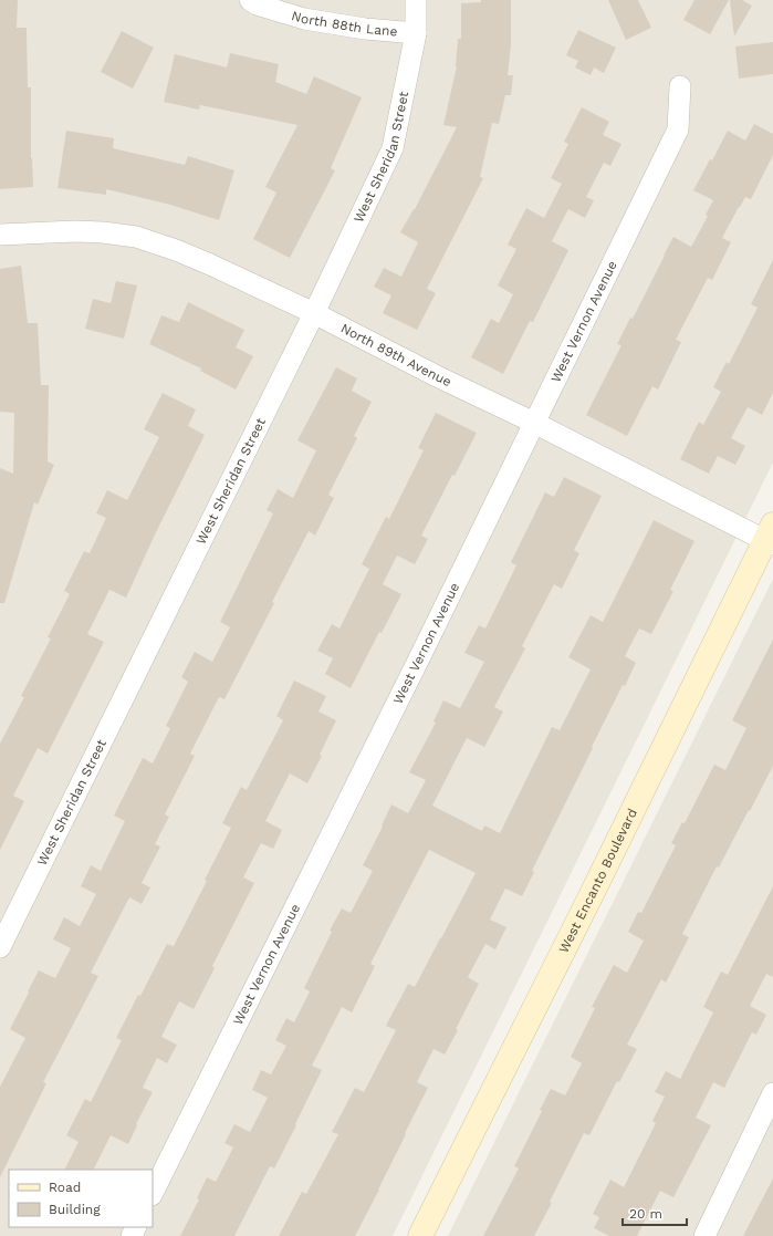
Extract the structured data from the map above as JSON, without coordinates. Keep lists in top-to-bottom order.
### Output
{
  "streets": {
    "street": [
      "North 88th Lane",
      "West Sheridan Street",
      "West Vernon Avenue",
      "North 89th Avenue",
      "West Encanto Boulevard"
    ]
  },
  "crossings": [
    ["North 88th Lane", "West Sheridan Street"],
    ["West Sheridan Street", "North 89th Avenue"],
    ["West Vernon Avenue", "North 89th Avenue"],
    ["North 89th Avenue", "West Encanto Boulevard"]
  ],
  "legend": ["Road", "Building"],
  "scale_bar": "20 m"
}
